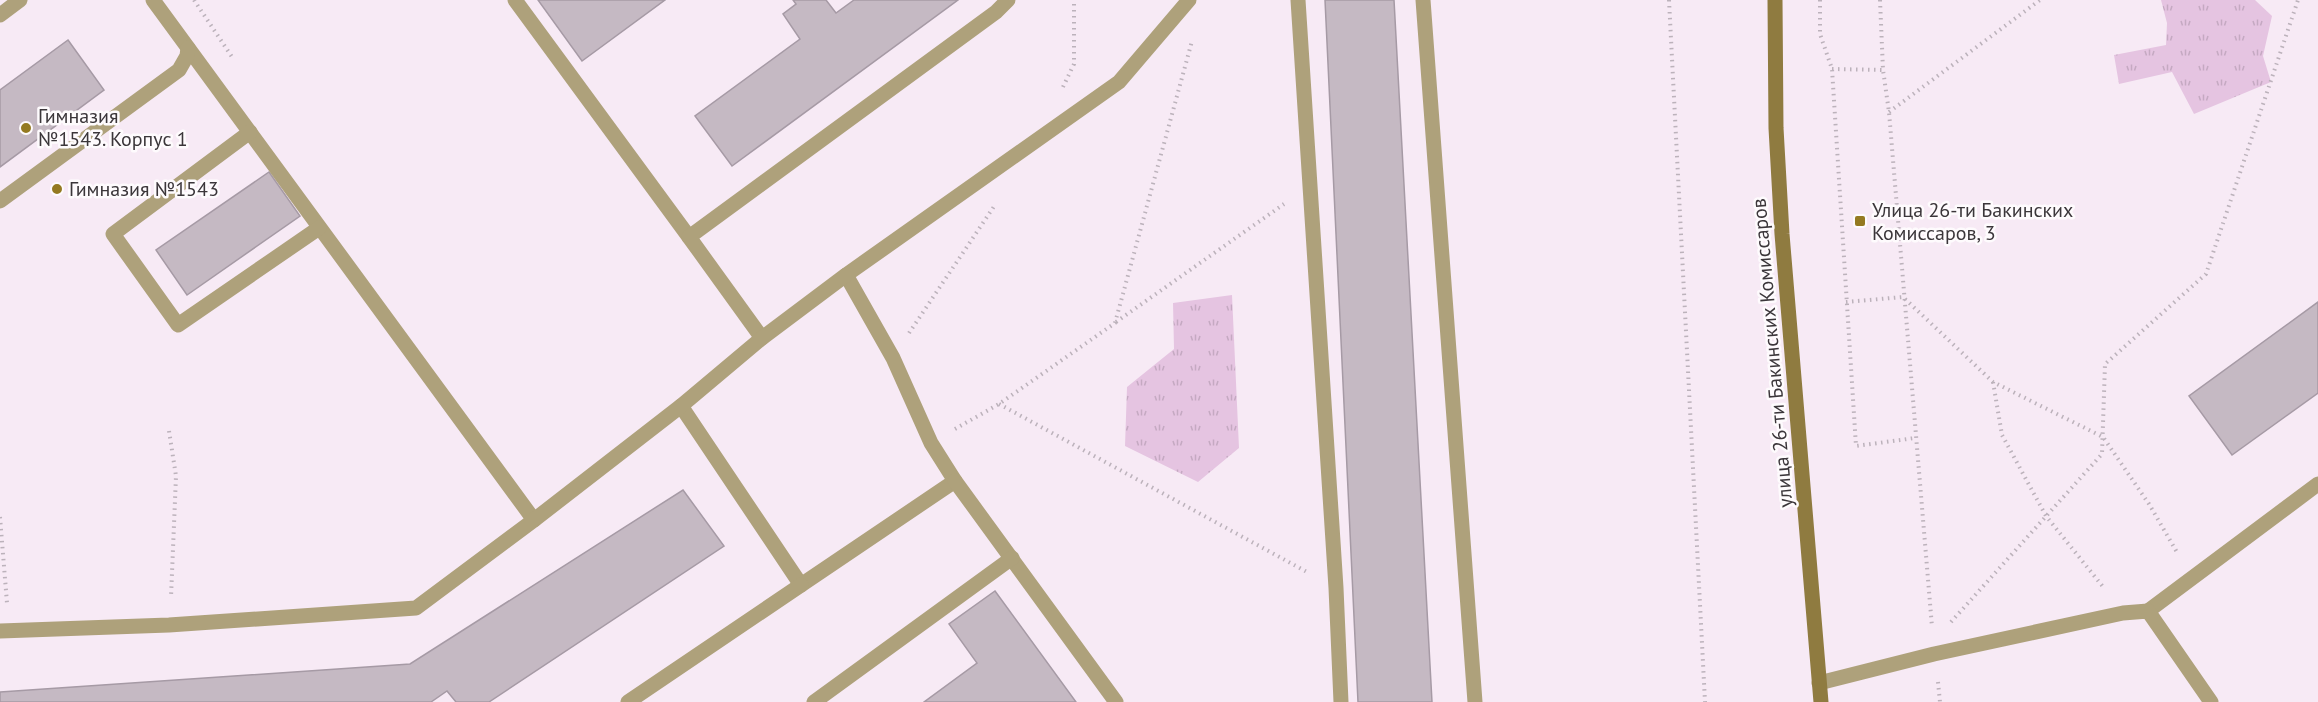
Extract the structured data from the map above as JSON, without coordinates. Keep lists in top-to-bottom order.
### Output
{
  "streets": {
    "main road": ["улица 26-ти Бакинских Комиссаров"]
  },
  "places": {
    "other": ["Гимназия №1543. Корпус 1", "Гимназия №1543"],
    "transit": ["Улица 26-ти Бакинских Комиссаров, 3"]
  }
}
